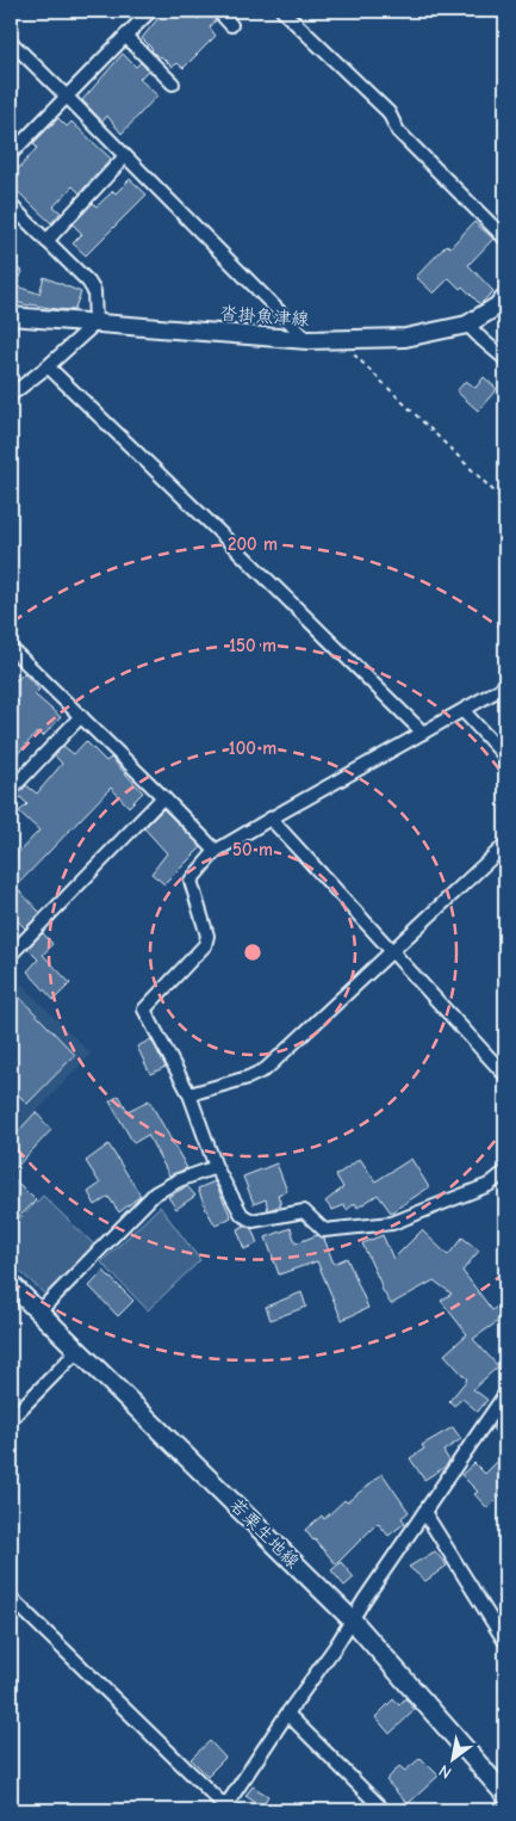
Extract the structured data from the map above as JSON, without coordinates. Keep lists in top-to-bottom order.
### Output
{
  "streets": {
    "main road": ["沓掛魚津線", "若栗生地線"]
  },
  "north": "bottom left",
  "rings": [
    "200 m",
    "150 m",
    "100 m",
    "50 m"
  ]
}
